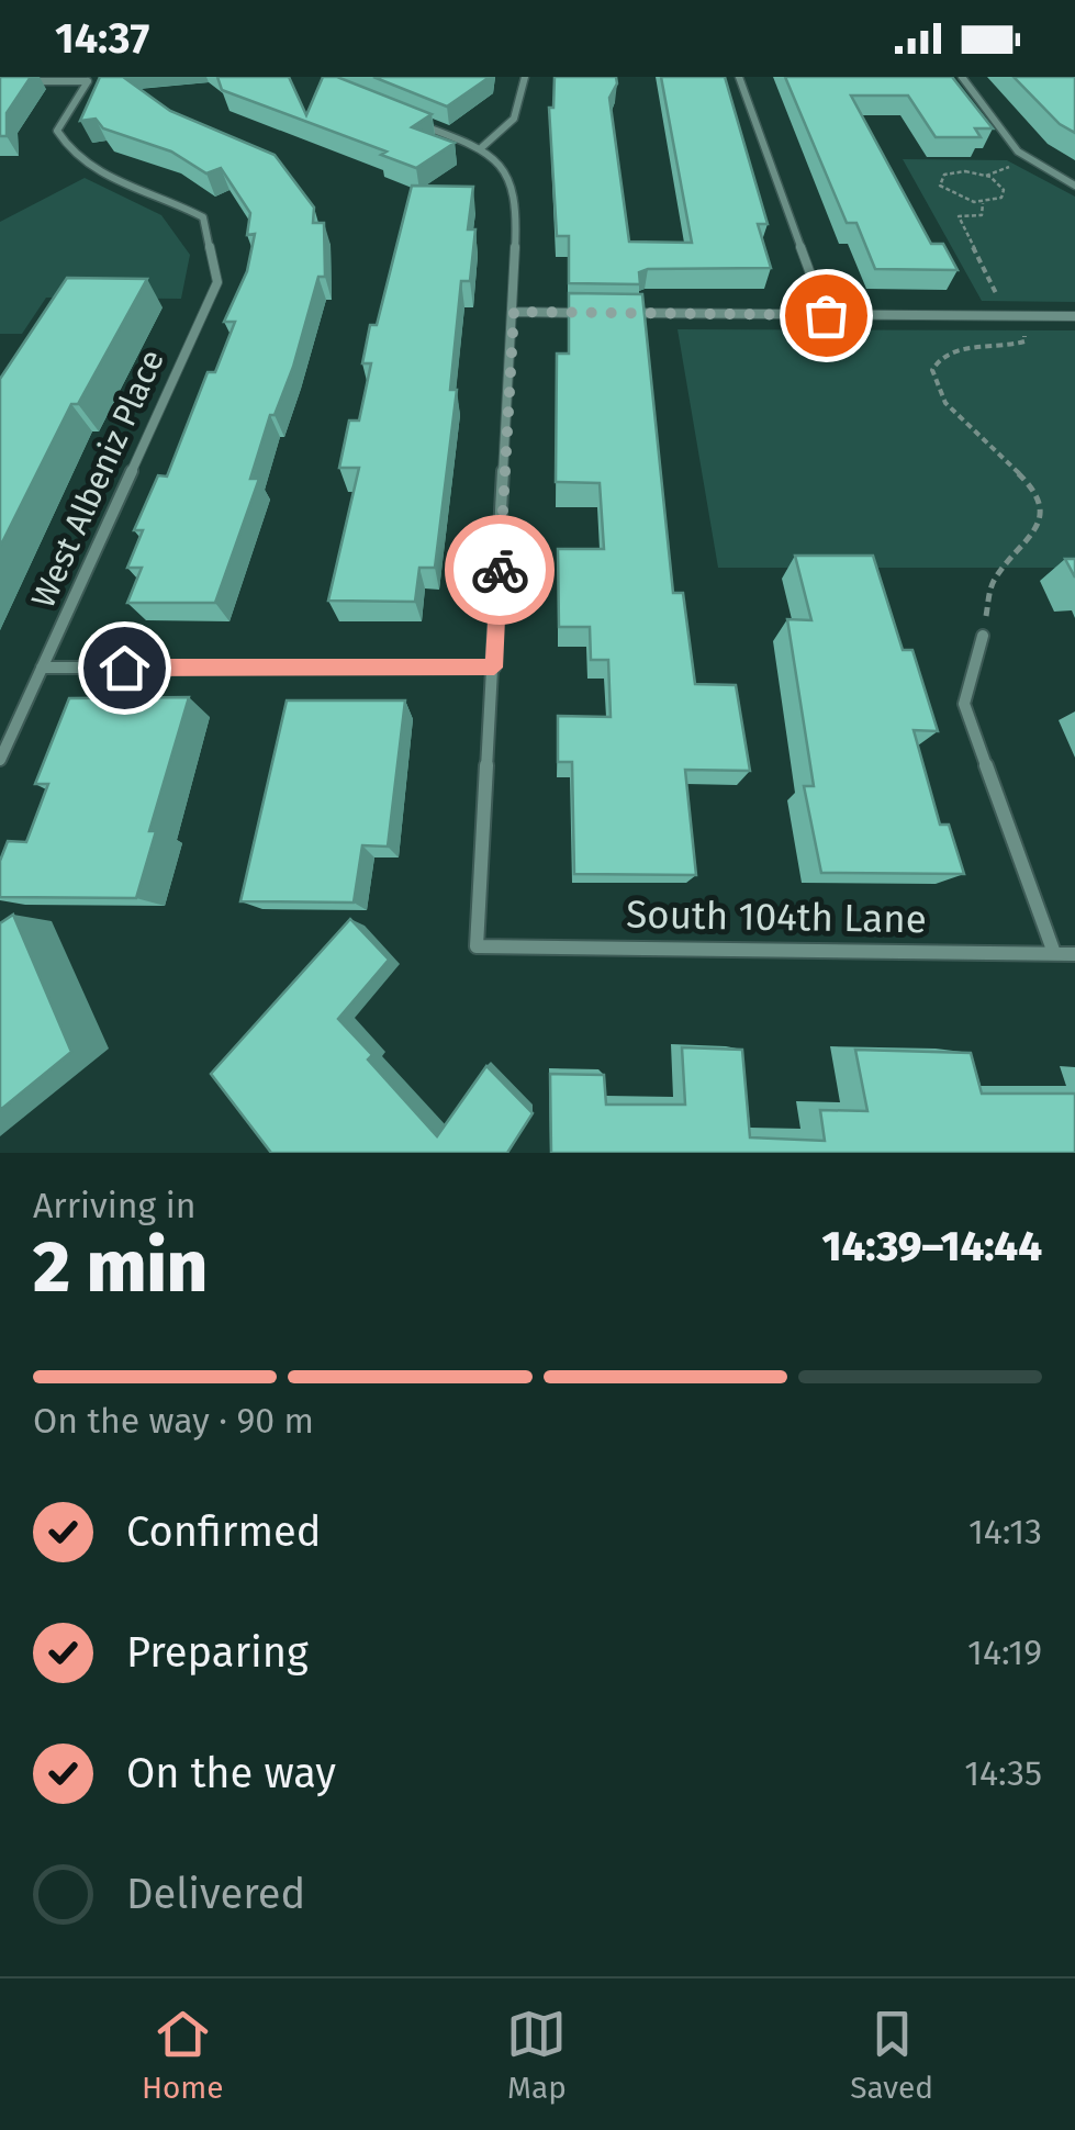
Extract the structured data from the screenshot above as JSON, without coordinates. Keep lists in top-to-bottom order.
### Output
{
  "streets": {
    "street": ["West Albeniz Place", "South 104th Lane"]
  },
  "page": {
    "status": "14:37",
    "heading": ["2 min", "Arriving in", "14:39–14:44"],
    "bar": "On the way · 90 m",
    "list": [
      ["Confirmed", "14:13"],
      ["Preparing", "14:19"],
      ["On the way", "14:35"],
      "Delivered"
    ],
    "tabs": ["Home", "Map", "Saved"]
  }
}
